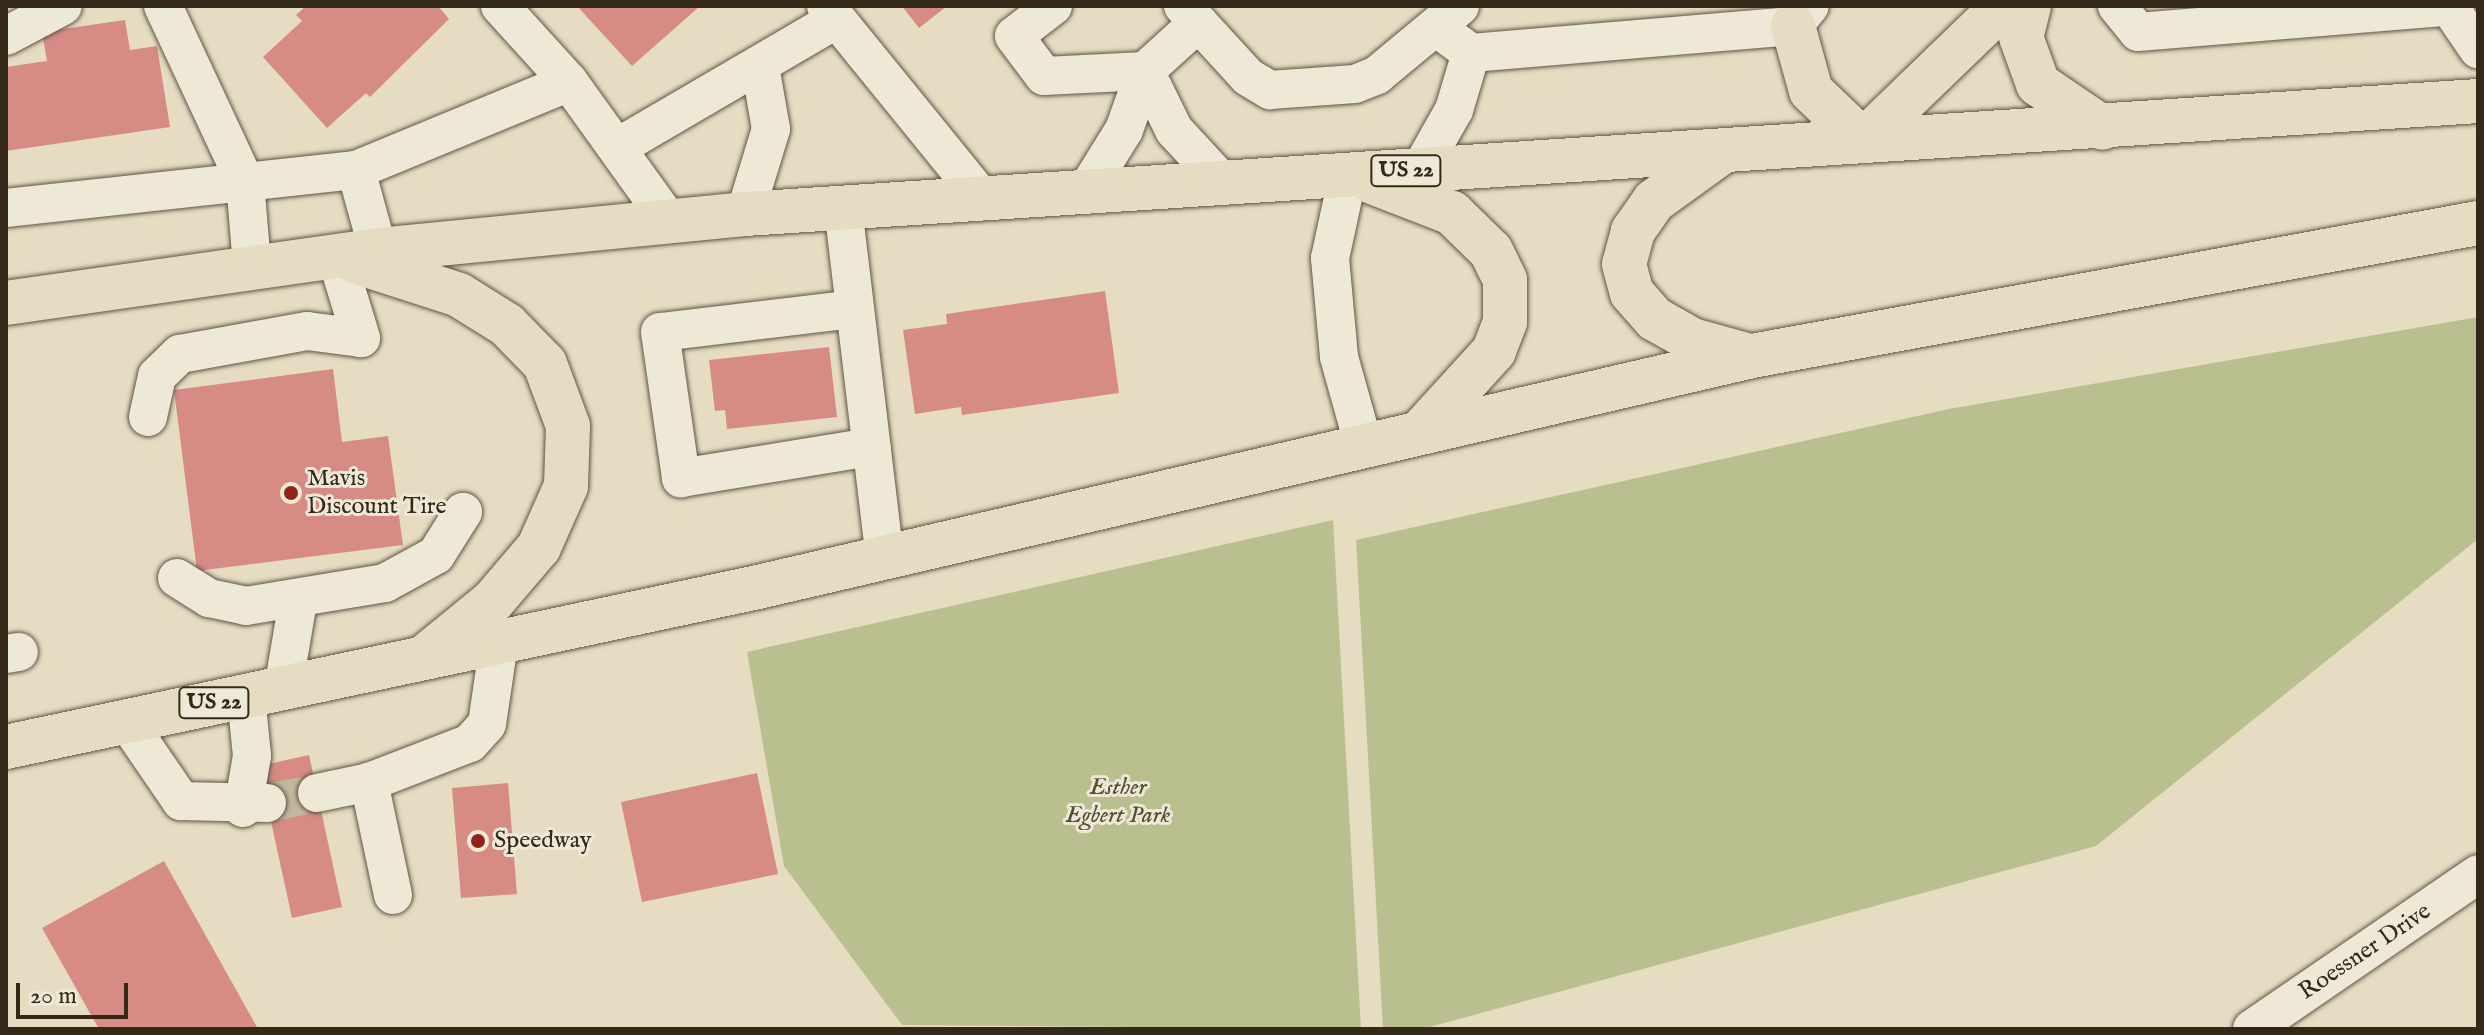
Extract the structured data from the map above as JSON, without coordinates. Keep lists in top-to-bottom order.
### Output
{
  "streets": {
    "highway": ["US 22"],
    "street": ["Roessner Drive"]
  },
  "parks": ["Esther Egbert Park"],
  "places": ["Mavis Discount Tire", "Speedway"],
  "scale_bar": "20 m"
}
